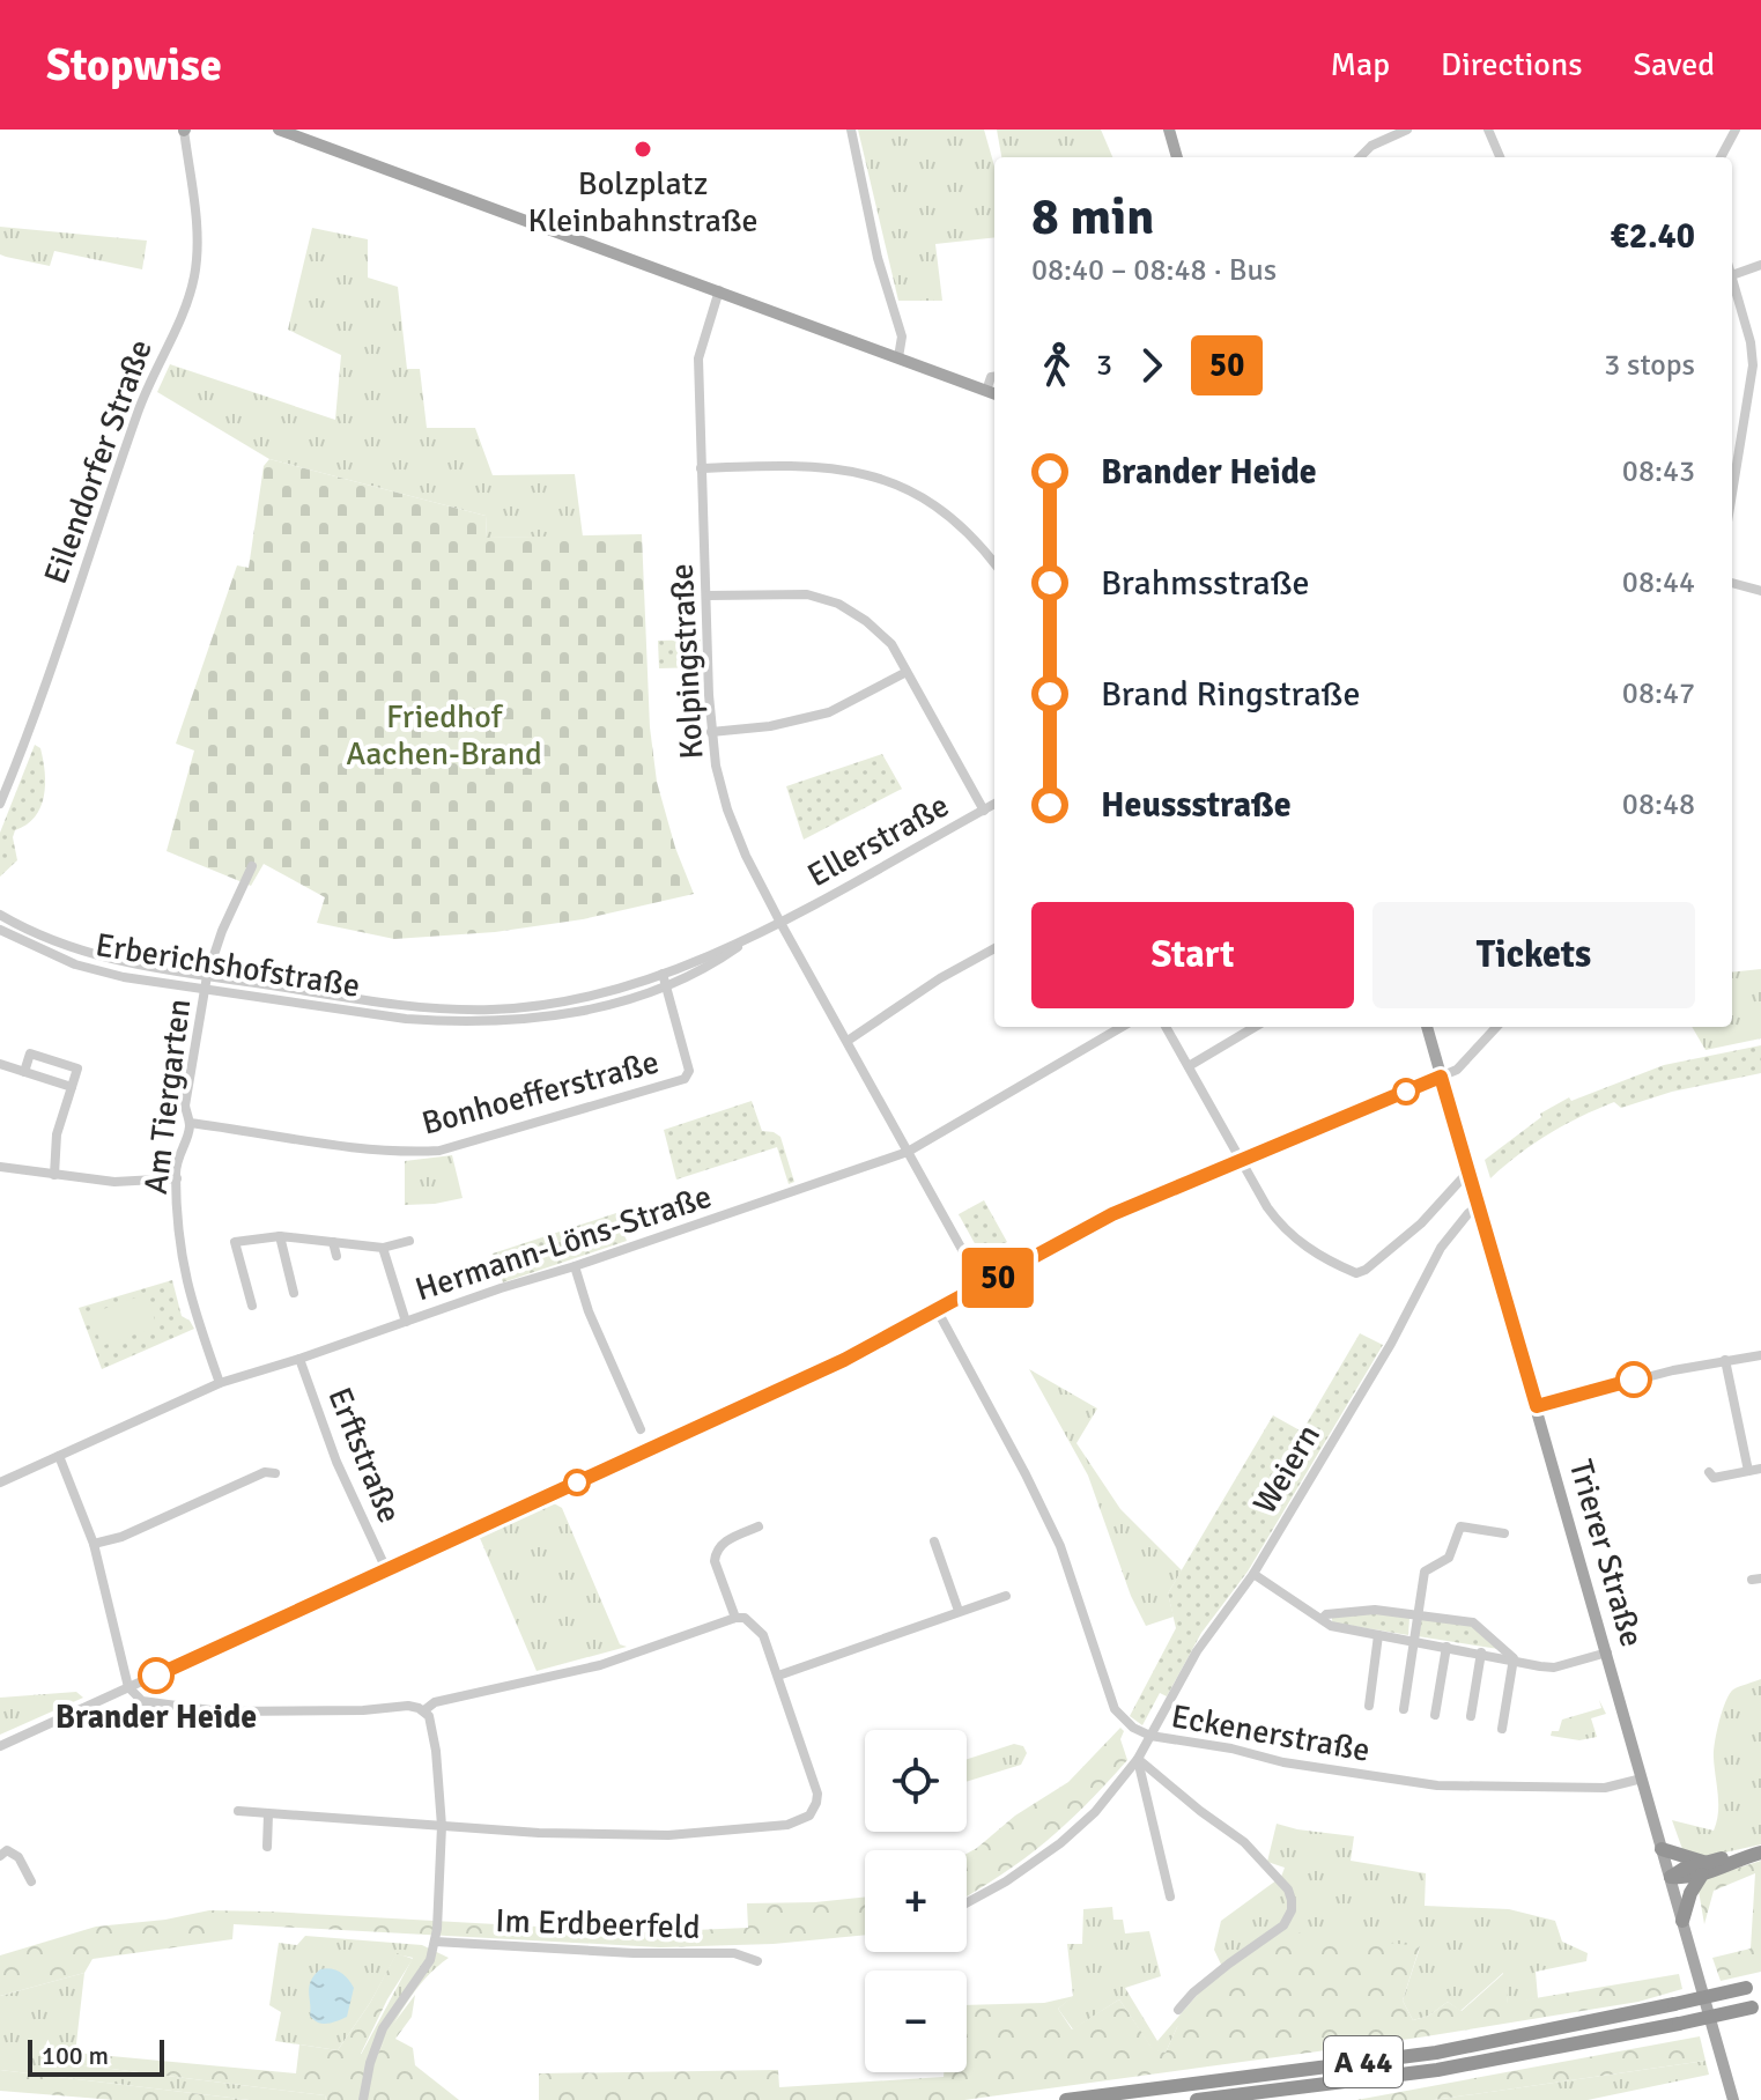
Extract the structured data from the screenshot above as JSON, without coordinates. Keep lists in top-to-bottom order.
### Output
{
  "streets": {
    "highway": ["A 44"],
    "main road": ["Trierer Straße"],
    "street": [
      "Eilendorfer Straße",
      "Kolpingstraße",
      "Ellerstraße",
      "Erberichshofstraße",
      "Bonhoefferstraße",
      "Am Tiergarten",
      "Hermann-Löns-Straße",
      "Erftstraße",
      "Weiern",
      "Eckenerstraße",
      "Im Erdbeerfeld"
    ]
  },
  "crossings": [
    ["Kolpingstraße", "Ellerstraße"],
    ["Kolpingstraße", "Erberichshofstraße"],
    ["Kolpingstraße", "Hermann-Löns-Straße"],
    ["Ellerstraße", "Erberichshofstraße"],
    ["Erberichshofstraße", "Bonhoefferstraße"],
    ["Erberichshofstraße", "Am Tiergarten"],
    ["Bonhoefferstraße", "Am Tiergarten"],
    ["Am Tiergarten", "Hermann-Löns-Straße"],
    ["Hermann-Löns-Straße", "Erftstraße"],
    ["Weiern", "Trierer Straße"],
    ["Weiern", "Eckenerstraße"],
    ["Trierer Straße", "Eckenerstraße"]
  ],
  "parks": ["Friedhof Aachen-Brand"],
  "places": ["Bolzplatz Kleinbahnstraße", "Brander Heide"],
  "lines": ["bus line 50"],
  "scale_bar": "100 m",
  "page": {
    "header": "Stopwise",
    "nav": ["Map", "Directions", "Saved"],
    "on_map": "50",
    "heading": ["8 min", "08:40 – 08:48 · Bus", "€2.40"],
    "legs": ["3", "50", "3 stops"],
    "list": [
      {
        "name": "Brander Heide",
        "value": "08:43"
      },
      {
        "name": "Brahmsstraße",
        "value": "08:44"
      },
      {
        "name": "Brand Ringstraße",
        "value": "08:47"
      },
      {
        "name": "Heussstraße",
        "value": "08:48"
      }
    ],
    "buttons": ["Start", "Tickets"],
    "map_buttons": ["+", "−"],
    "scale": "100 m"
  }
}
